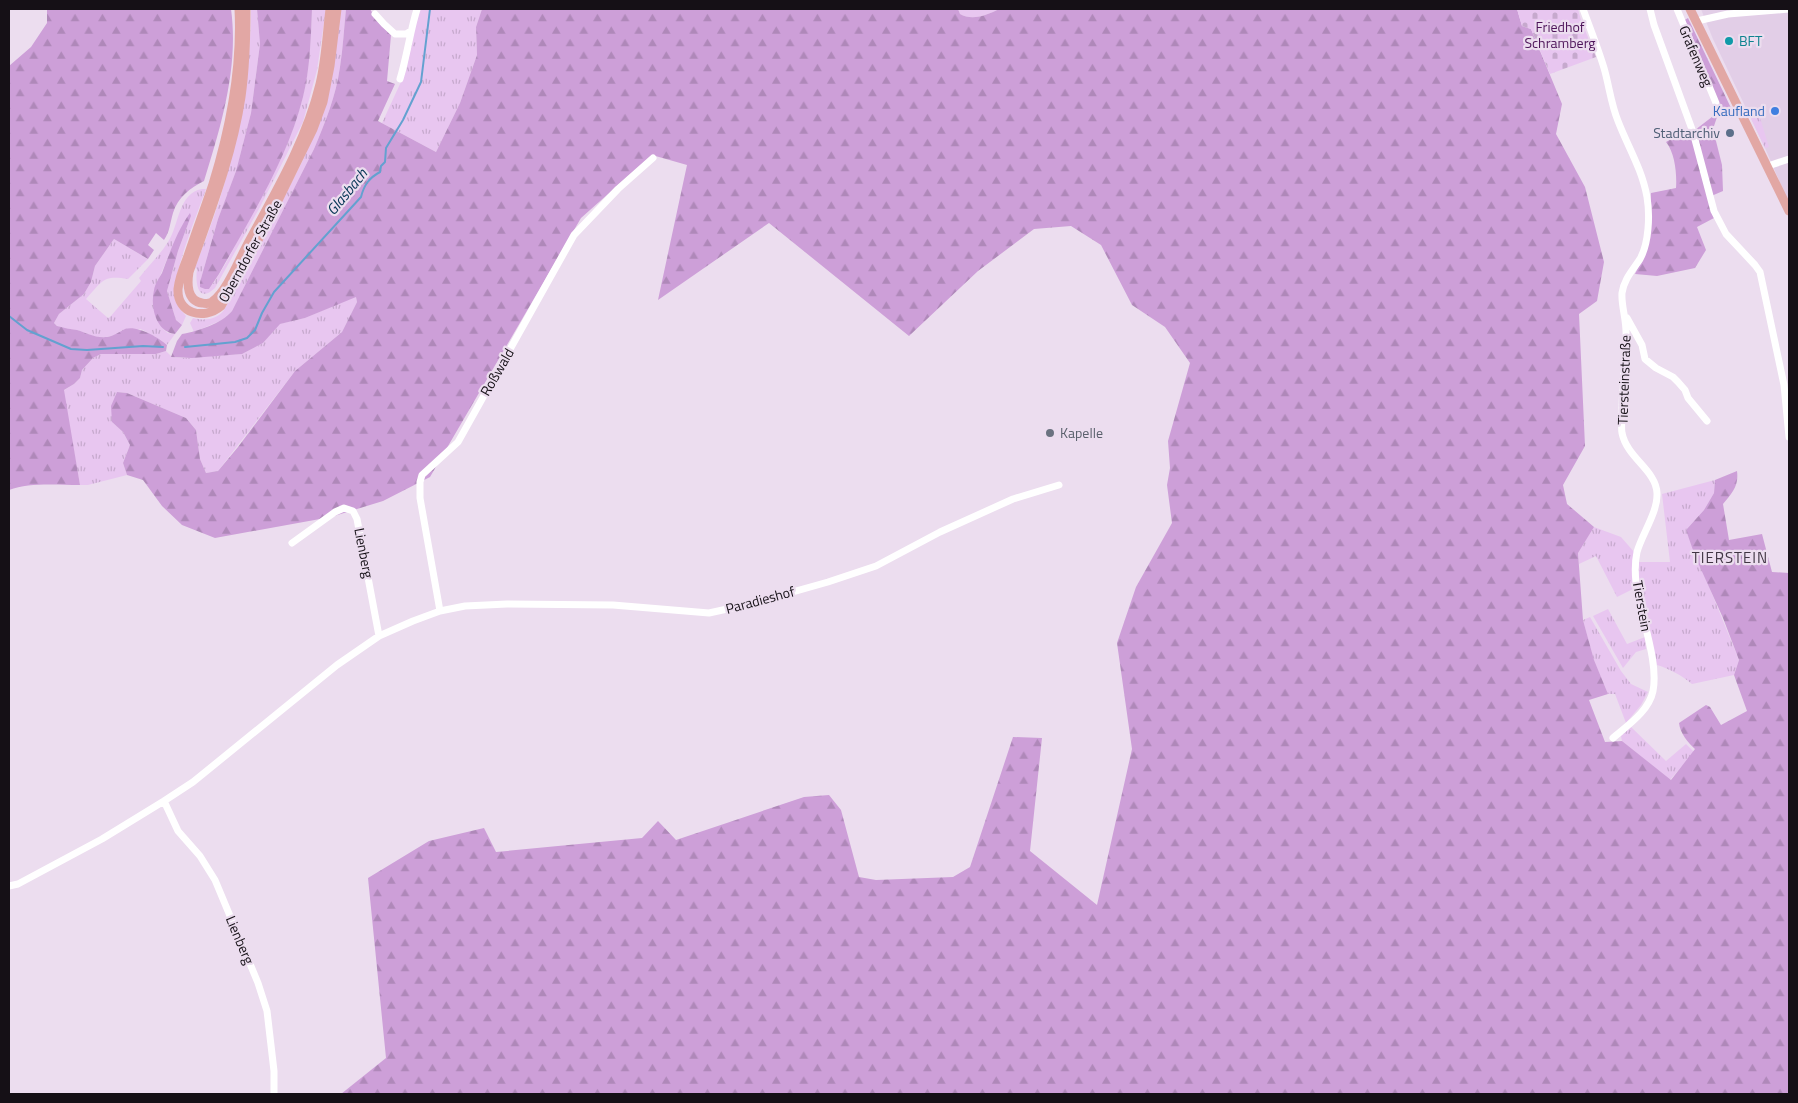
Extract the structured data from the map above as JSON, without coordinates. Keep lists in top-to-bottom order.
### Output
{
  "streets": {
    "main road": ["Oberndorfer Straße"],
    "street": [
      "Grafenweg",
      "Roßwald",
      "Tiersteinstraße",
      "Lienberg",
      "Paradieshof",
      "Tierstein"
    ]
  },
  "crossings": [
    ["Roßwald", "Paradieshof"],
    ["Tiersteinstraße", "Tierstein"]
  ],
  "districts": ["TIERSTEIN"],
  "water": ["Glasbach"],
  "parks": ["Friedhof Schramberg"],
  "places": [
    "BFT",
    "Kaufland",
    "Stadtarchiv",
    "Kapelle"
  ]
}
